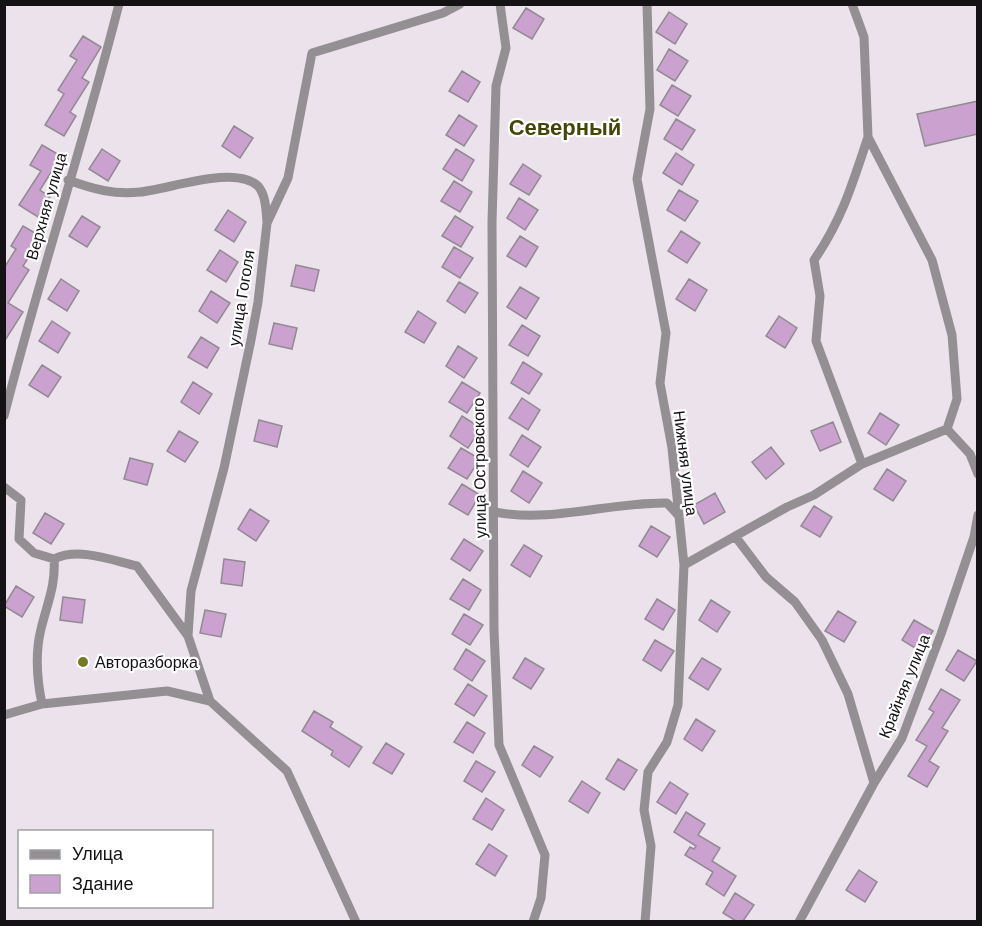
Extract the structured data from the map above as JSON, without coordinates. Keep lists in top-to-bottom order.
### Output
{
  "streets": {
    "street": [
      "Верхняя улица",
      "улица Гоголя",
      "Нижняя улица",
      "улица Островского",
      "Крайняя улица"
    ]
  },
  "districts": ["Северный"],
  "places": ["Авторазборка"],
  "legend": ["Улица", "Здание"]
}
